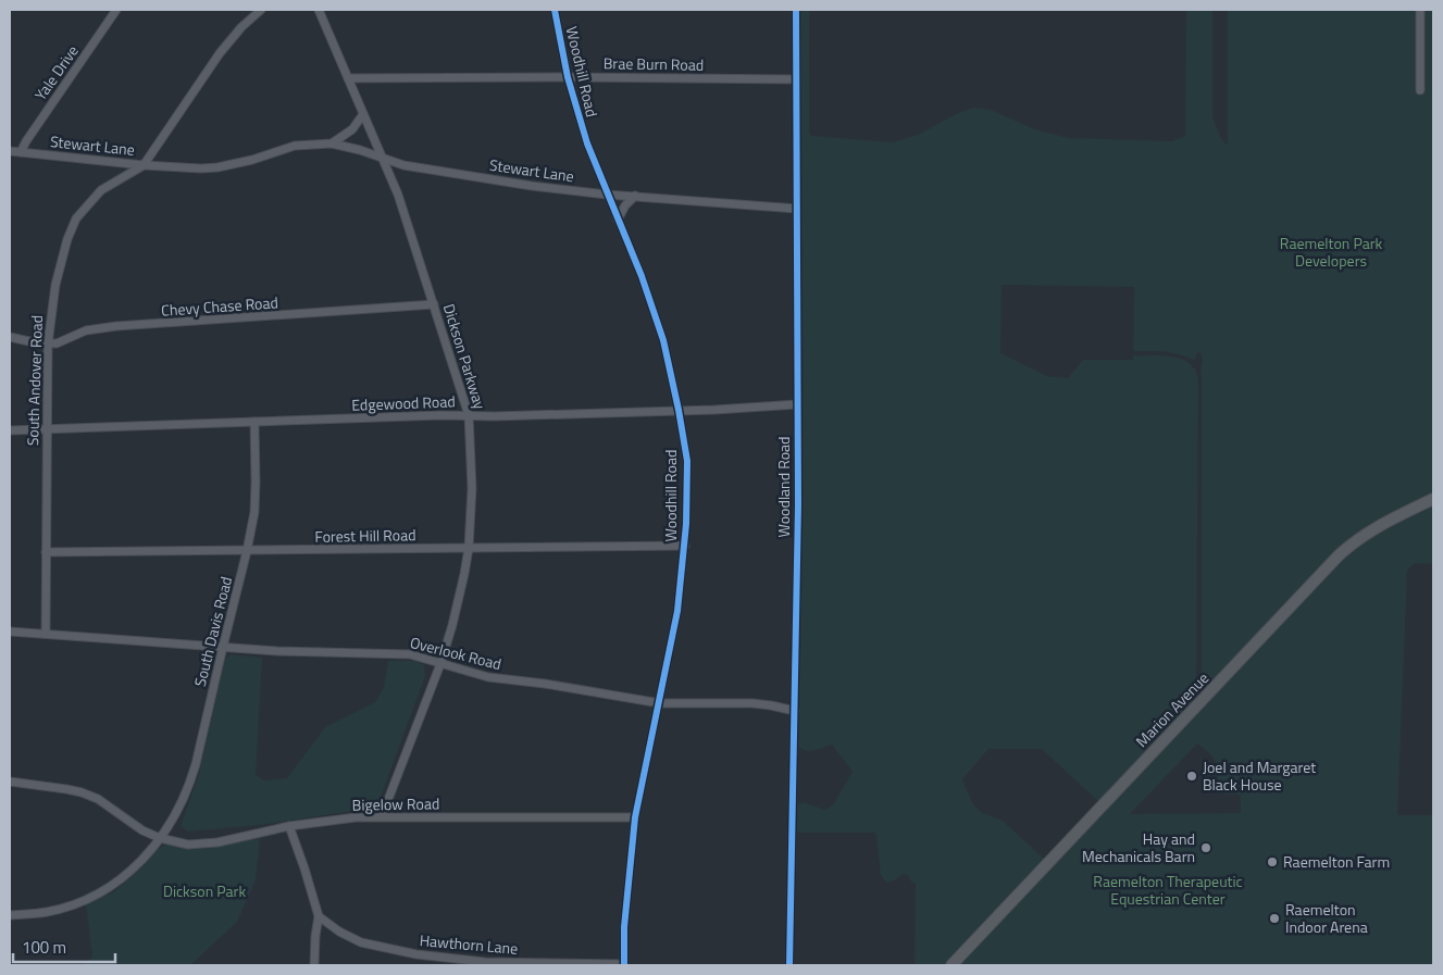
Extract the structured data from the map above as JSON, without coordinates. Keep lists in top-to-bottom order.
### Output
{
  "streets": {
    "street": [
      "Brae Burn Road",
      "Woodhill Road",
      "Yale Drive",
      "Stewart Lane",
      "Chevy Chase Road",
      "Dickson Parkway",
      "South Andover Road",
      "Edgewood Road",
      "Woodland Road",
      "Forest Hill Road",
      "South Davis Road",
      "Overlook Road",
      "Marion Avenue",
      "Bigelow Road",
      "Hawthorn Lane"
    ]
  },
  "crossings": [
    ["Brae Burn Road", "Woodhill Road"],
    ["Brae Burn Road", "Dickson Parkway"],
    ["Brae Burn Road", "Woodland Road"],
    ["Woodhill Road", "Stewart Lane"],
    ["Woodhill Road", "Edgewood Road"],
    ["Woodhill Road", "Forest Hill Road"],
    ["Woodhill Road", "Overlook Road"],
    ["Woodhill Road", "Bigelow Road"],
    ["Woodhill Road", "Hawthorn Lane"],
    ["Yale Drive", "Stewart Lane"],
    ["Stewart Lane", "Dickson Parkway"],
    ["Stewart Lane", "South Andover Road"],
    ["Stewart Lane", "Woodland Road"],
    ["Chevy Chase Road", "Dickson Parkway"],
    ["Chevy Chase Road", "South Andover Road"],
    ["Dickson Parkway", "Edgewood Road"],
    ["Dickson Parkway", "Forest Hill Road"],
    ["Dickson Parkway", "Overlook Road"],
    ["Dickson Parkway", "Bigelow Road"],
    ["South Andover Road", "Edgewood Road"],
    ["South Andover Road", "Forest Hill Road"],
    ["South Andover Road", "Overlook Road"],
    ["Edgewood Road", "Woodland Road"],
    ["Edgewood Road", "South Davis Road"],
    ["Woodland Road", "Overlook Road"],
    ["Forest Hill Road", "South Davis Road"],
    ["South Davis Road", "Overlook Road"],
    ["South Davis Road", "Bigelow Road"]
  ],
  "parks": ["Raemelton Park Developers", "Raemelton Therapeutic Equestrian Center", "Dickson Park"],
  "places": [
    "Joel and Margaret Black House",
    "Hay and Mechanicals Barn",
    "Raemelton Farm",
    "Raemelton Indoor Arena"
  ],
  "scale_bar": "100 m"
}
